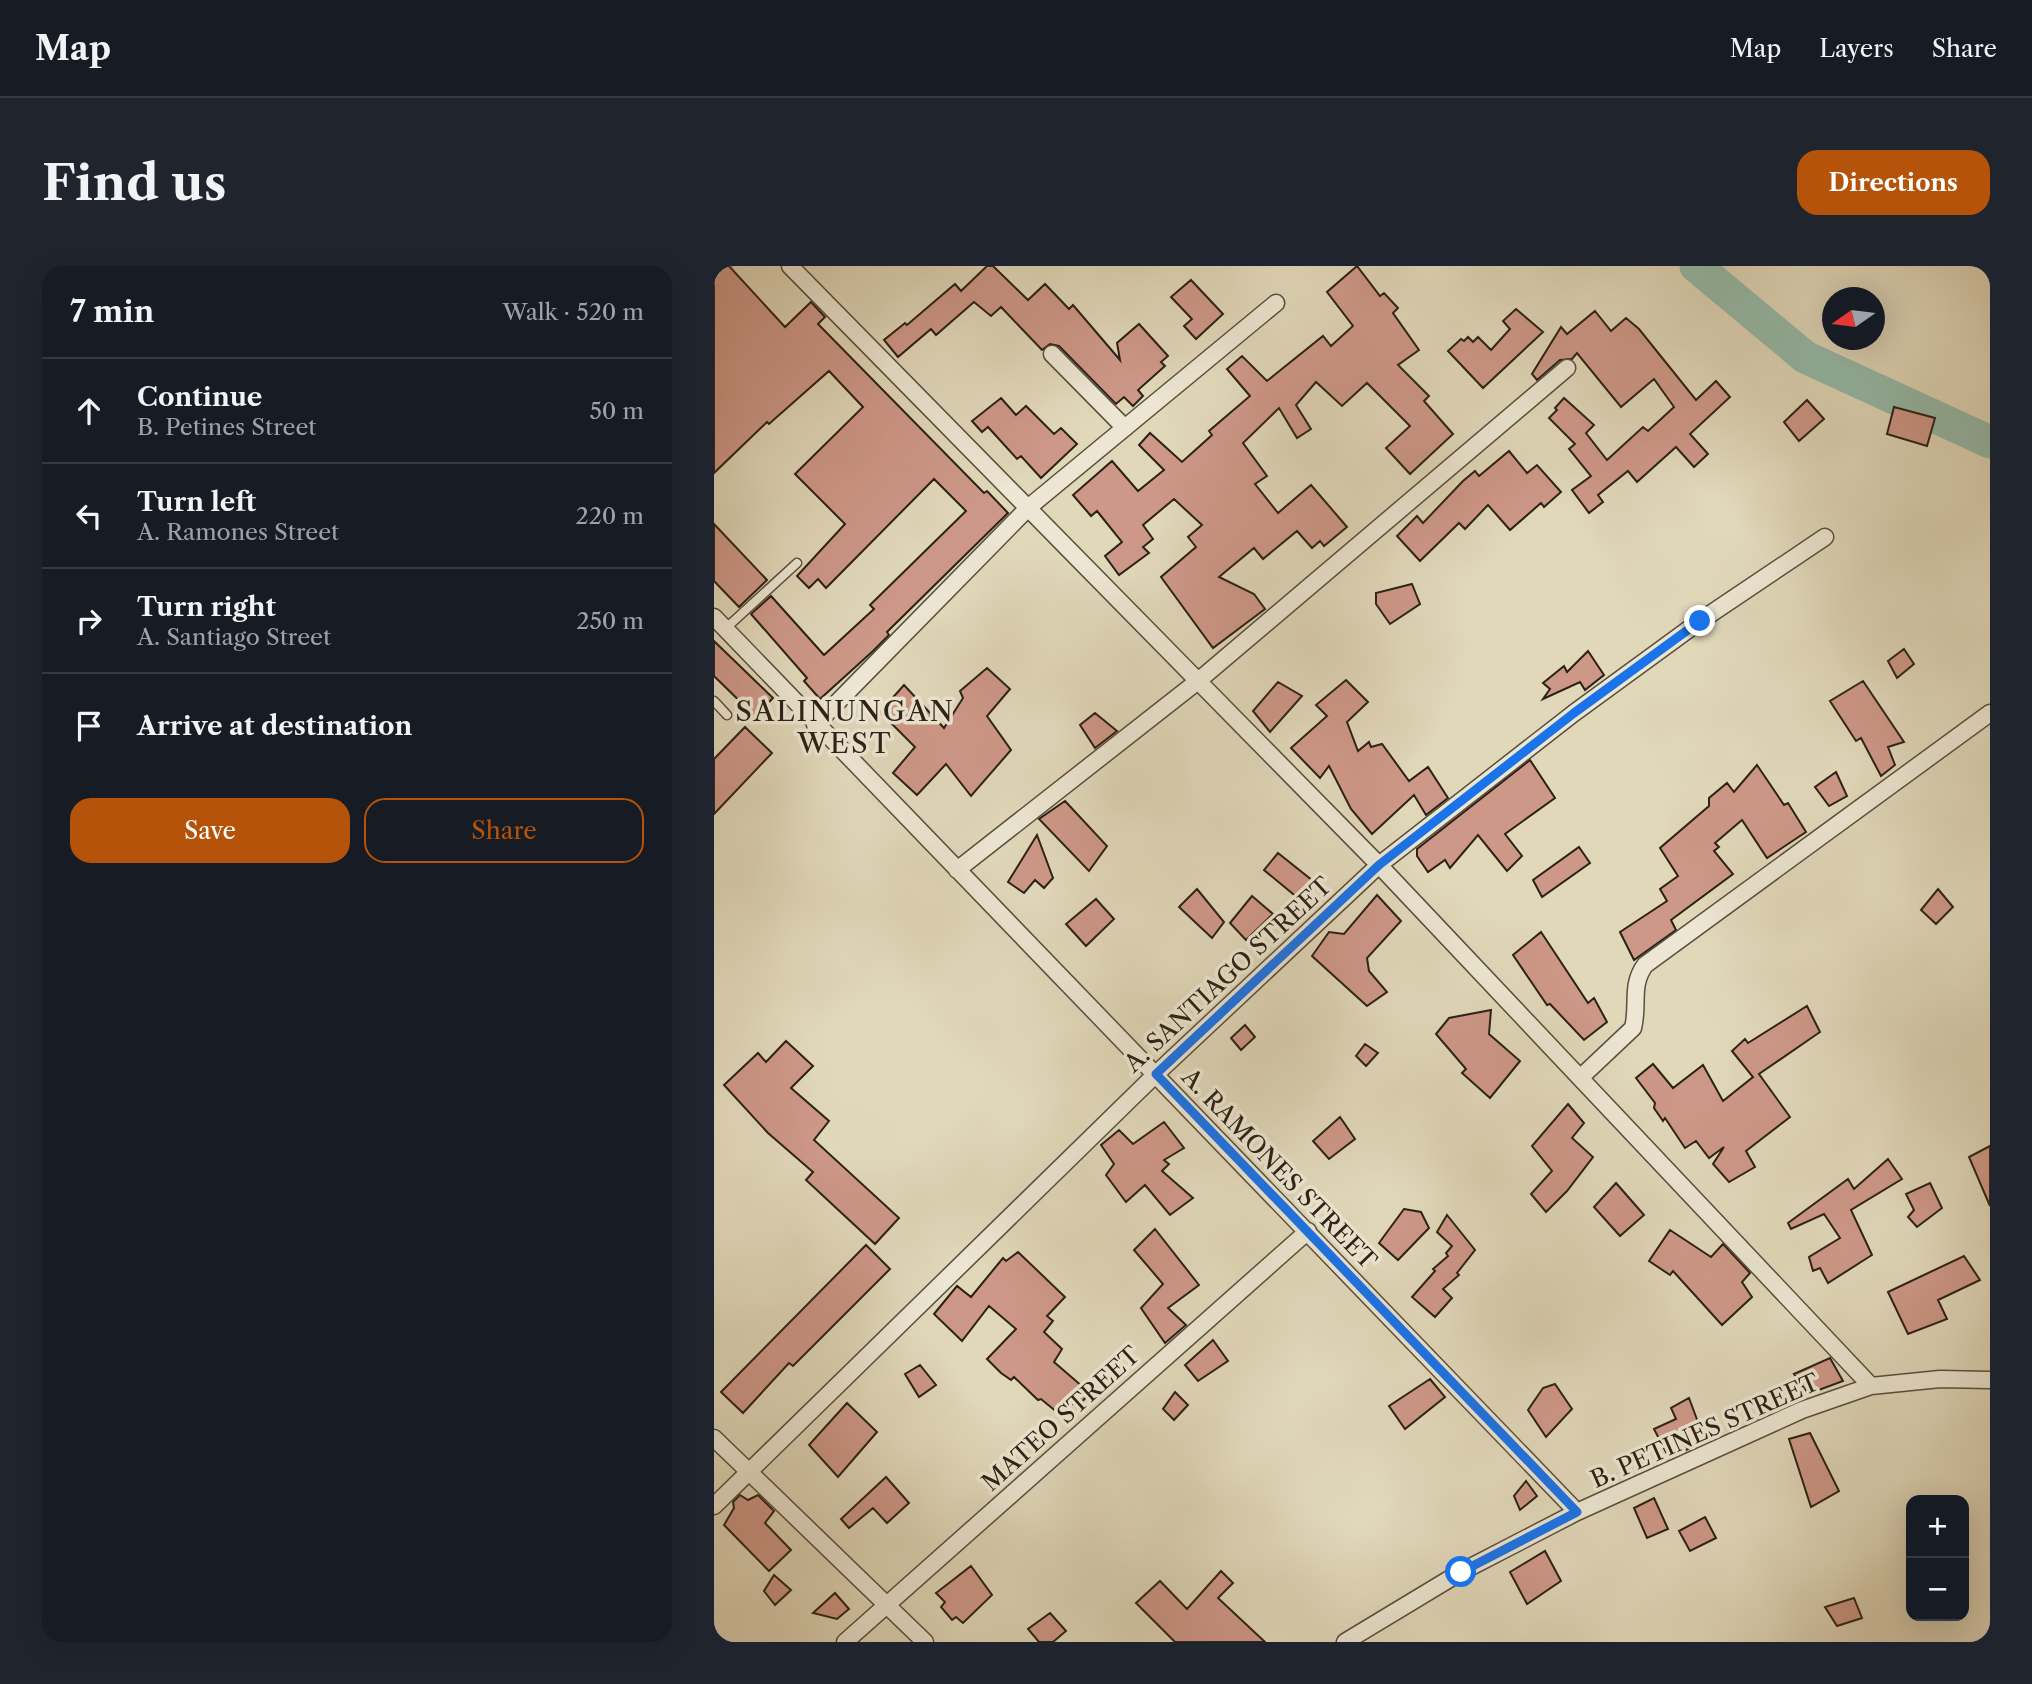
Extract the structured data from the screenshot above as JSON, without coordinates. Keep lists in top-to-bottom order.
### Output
{
  "streets": {
    "street": [
      "A. SANTIAGO STREET",
      "A. RAMONES STREET",
      "MATEO STREET",
      "B. PETINES STREET"
    ]
  },
  "crossings": [
    ["A. SANTIAGO STREET", "A. RAMONES STREET"],
    ["A. RAMONES STREET", "MATEO STREET"],
    ["A. RAMONES STREET", "B. PETINES STREET"]
  ],
  "districts": ["SALINUNGAN WEST"],
  "north": "left",
  "page": {
    "header": "Map",
    "nav": ["Map", "Layers", "Share"],
    "buttons": [
      "Directions",
      ["Save", "Share"]
    ],
    "title": "Find us",
    "heading": ["7 min", "Walk · 520 m"],
    "list": [
      ["Continue", "B. Petines Street", "50 m"],
      ["Turn left", "A. Ramones Street", "220 m"],
      ["Turn right", "A. Santiago Street", "250 m"],
      "Arrive at destination"
    ],
    "map_buttons": ["+", "−"]
  }
}
